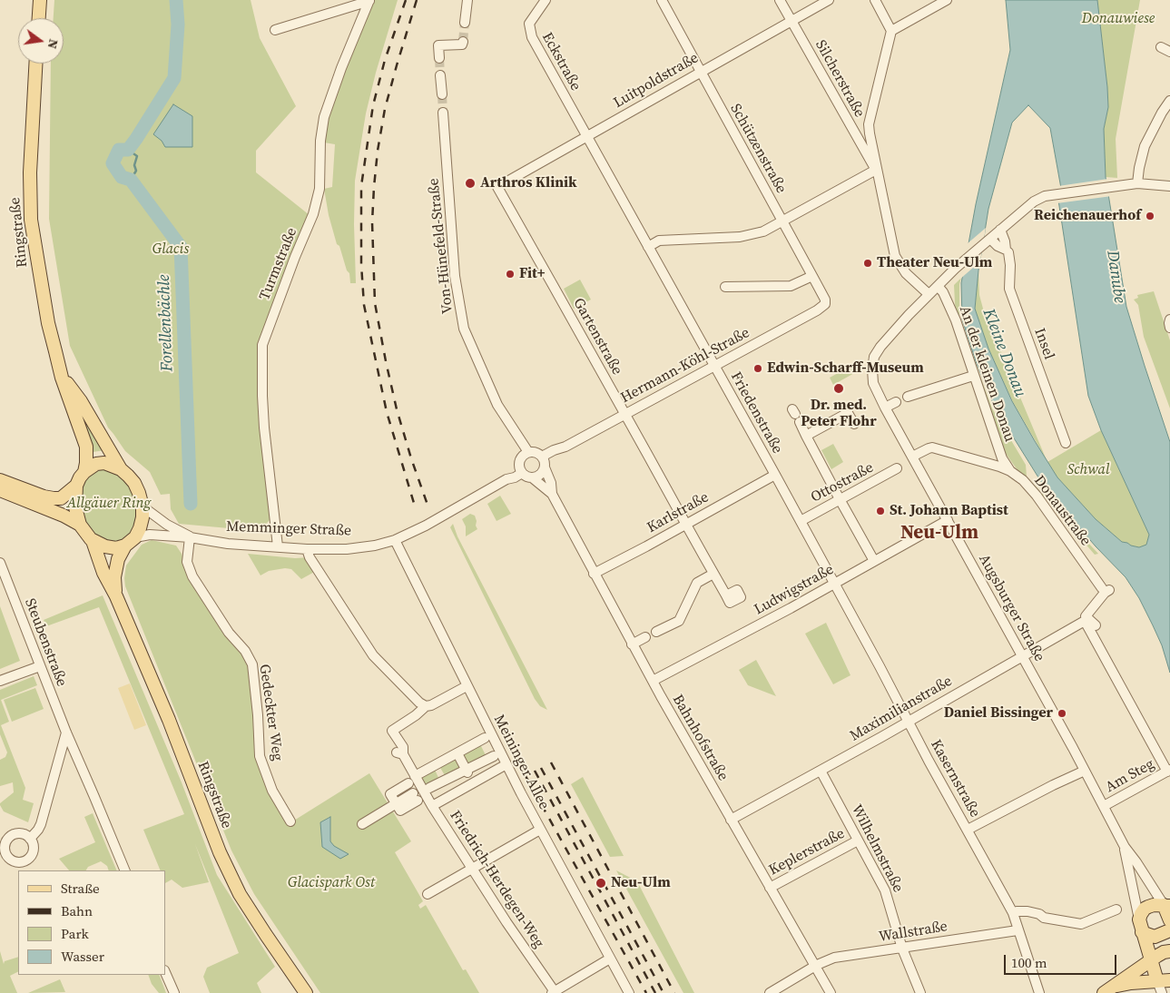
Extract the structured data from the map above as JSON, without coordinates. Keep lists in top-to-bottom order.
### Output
{
  "streets": {
    "main road": ["Ringstraße"],
    "street": [
      "Eckstraße",
      "Silcherstraße",
      "Luitpoldstraße",
      "Schützenstraße",
      "Von-Hünefeld-Straße",
      "Turmstraße",
      "Gartenstraße",
      "Insel",
      "Hermann-Köhl-Straße",
      "An der kleinen Donau",
      "Friedenstraße",
      "Ottostraße",
      "Donaustraße",
      "Karlstraße",
      "Memminger Straße",
      "Ludwigstraße",
      "Augsburger Straße",
      "Steubenstraße",
      "Maximilianstraße",
      "Gedeckter Weg",
      "Bahnhofstraße",
      "Meininger Allee",
      "Am Steg",
      "Kasernstraße",
      "Wilhelmstraße",
      "Keplerstraße",
      "Friedrich-Herdegen-Weg",
      "Wallstraße"
    ]
  },
  "crossings": [
    ["Eckstraße", "Luitpoldstraße"],
    ["Eckstraße", "Friedenstraße"],
    ["Silcherstraße", "Luitpoldstraße"],
    ["Luitpoldstraße", "Schützenstraße"],
    ["Luitpoldstraße", "Gartenstraße"],
    ["Luitpoldstraße", "Friedenstraße"],
    ["Schützenstraße", "Hermann-Köhl-Straße"],
    ["Ringstraße", "Memminger Straße"],
    ["Von-Hünefeld-Straße", "Hermann-Köhl-Straße"],
    ["Von-Hünefeld-Straße", "Memminger Straße"],
    ["Von-Hünefeld-Straße", "Bahnhofstraße"],
    ["Turmstraße", "Memminger Straße"],
    ["Gartenstraße", "Hermann-Köhl-Straße"],
    ["Gartenstraße", "Karlstraße"],
    ["Hermann-Köhl-Straße", "Friedenstraße"],
    ["Hermann-Köhl-Straße", "Memminger Straße"],
    ["Hermann-Köhl-Straße", "Bahnhofstraße"],
    ["An der kleinen Donau", "Donaustraße"],
    ["Friedenstraße", "Ottostraße"],
    ["Friedenstraße", "Karlstraße"],
    ["Friedenstraße", "Ludwigstraße"],
    ["Friedenstraße", "Kasernstraße"],
    ["Donaustraße", "Augsburger Straße"],
    ["Karlstraße", "Bahnhofstraße"],
    ["Memminger Straße", "Gedeckter Weg"],
    ["Memminger Straße", "Bahnhofstraße"],
    ["Memminger Straße", "Meininger Allee"],
    ["Ludwigstraße", "Augsburger Straße"],
    ["Ludwigstraße", "Bahnhofstraße"],
    ["Ludwigstraße", "Kasernstraße"],
    ["Augsburger Straße", "Maximilianstraße"],
    ["Augsburger Straße", "Am Steg"],
    ["Maximilianstraße", "Bahnhofstraße"],
    ["Maximilianstraße", "Am Steg"],
    ["Maximilianstraße", "Kasernstraße"],
    ["Maximilianstraße", "Wilhelmstraße"],
    ["Bahnhofstraße", "Keplerstraße"],
    ["Bahnhofstraße", "Wallstraße"],
    ["Meininger Allee", "Friedrich-Herdegen-Weg"],
    ["Kasernstraße", "Wallstraße"],
    ["Wilhelmstraße", "Keplerstraße"],
    ["Wilhelmstraße", "Wallstraße"]
  ],
  "districts": ["Neu-Ulm"],
  "water": ["Danube", "Forellenbächle", "Kleine Donau"],
  "parks": [
    "Donauwiese",
    "Glacis",
    "Schwal",
    "Allgäuer Ring",
    "Glacispark Ost"
  ],
  "places": [
    "Arthros Klinik",
    "Reichenauerhof",
    "Theater Neu-Ulm",
    "Fit+",
    "Edwin-Scharff-Museum",
    "Dr. med. Peter Flohr",
    "St. Johann Baptist",
    "Daniel Bissinger",
    "Neu-Ulm"
  ],
  "legend": [
    "Straße",
    "Bahn",
    "Park",
    "Wasser"
  ],
  "scale_bar": "100 m",
  "north": "right"
}
